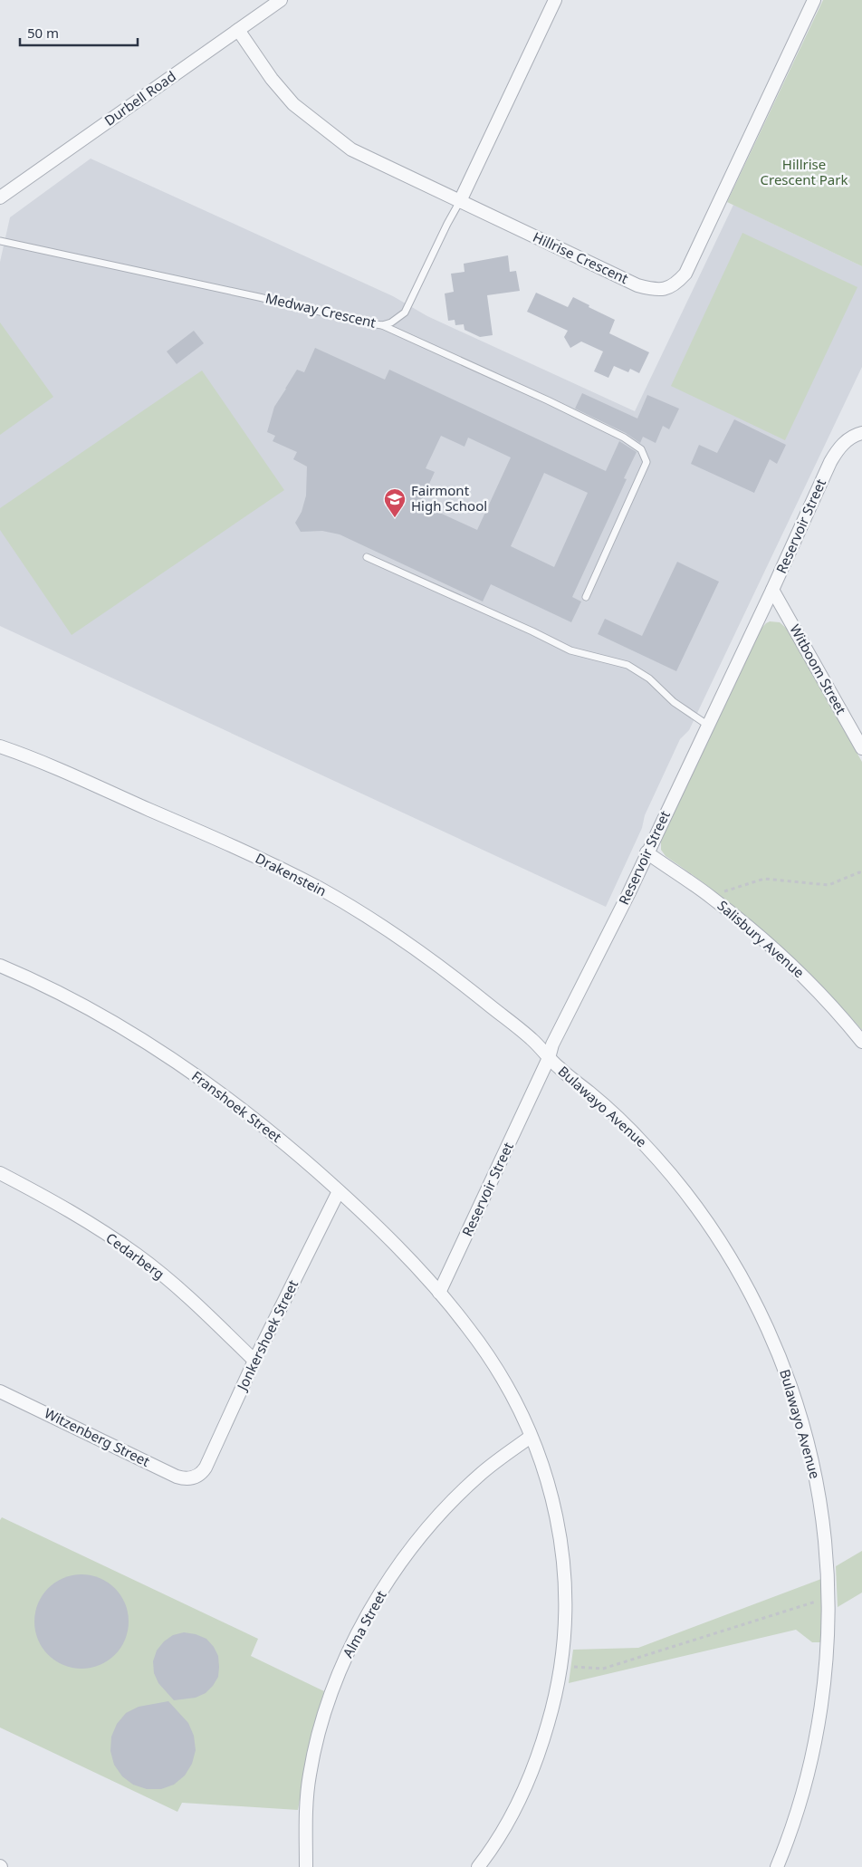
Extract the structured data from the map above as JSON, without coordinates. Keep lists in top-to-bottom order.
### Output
{
  "streets": {
    "street": [
      "Durbell Road",
      "Hillrise Crescent",
      "Medway Crescent",
      "Reservoir Street",
      "Witboom Street",
      "Drakenstein",
      "Salisbury Avenue",
      "Franshoek Street",
      "Bulawayo Avenue",
      "Cedarberg",
      "Jonkershoek Street",
      "Witzenberg Street",
      "Alma Street"
    ]
  },
  "crossings": [
    ["Durbell Road", "Hillrise Crescent"],
    ["Hillrise Crescent", "Medway Crescent"],
    ["Reservoir Street", "Witboom Street"],
    ["Reservoir Street", "Drakenstein"],
    ["Reservoir Street", "Salisbury Avenue"],
    ["Reservoir Street", "Franshoek Street"],
    ["Reservoir Street", "Bulawayo Avenue"],
    ["Drakenstein", "Bulawayo Avenue"],
    ["Franshoek Street", "Jonkershoek Street"],
    ["Franshoek Street", "Alma Street"],
    ["Cedarberg", "Jonkershoek Street"],
    ["Jonkershoek Street", "Witzenberg Street"]
  ],
  "parks": ["Hillrise Crescent Park"],
  "places": {
    "school or university": ["Fairmont High School"]
  },
  "scale_bar": "50 m"
}
